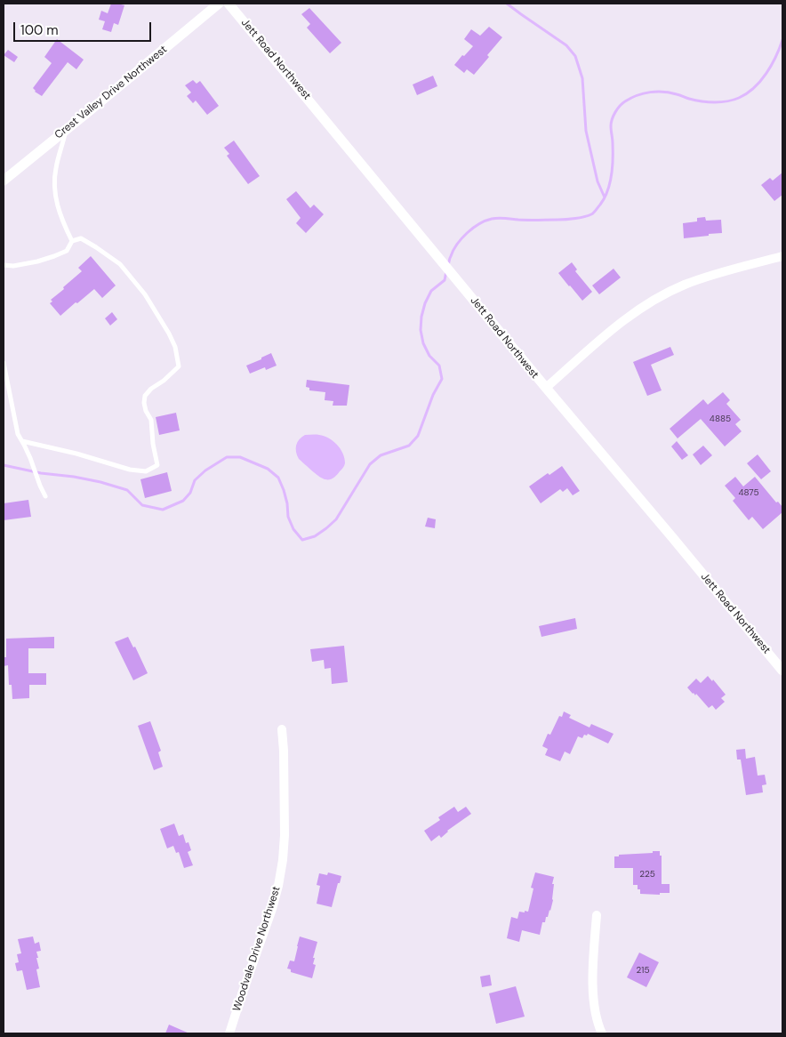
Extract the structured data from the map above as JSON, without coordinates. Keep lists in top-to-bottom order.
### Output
{
  "streets": {
    "street": ["Jett Road Northwest", "Crest Valley Drive Northwest", "Woodvale Drive Northwest"]
  },
  "house_numbers": [
    "4885",
    "4875",
    "225",
    "215"
  ],
  "scale_bar": "100 m"
}
